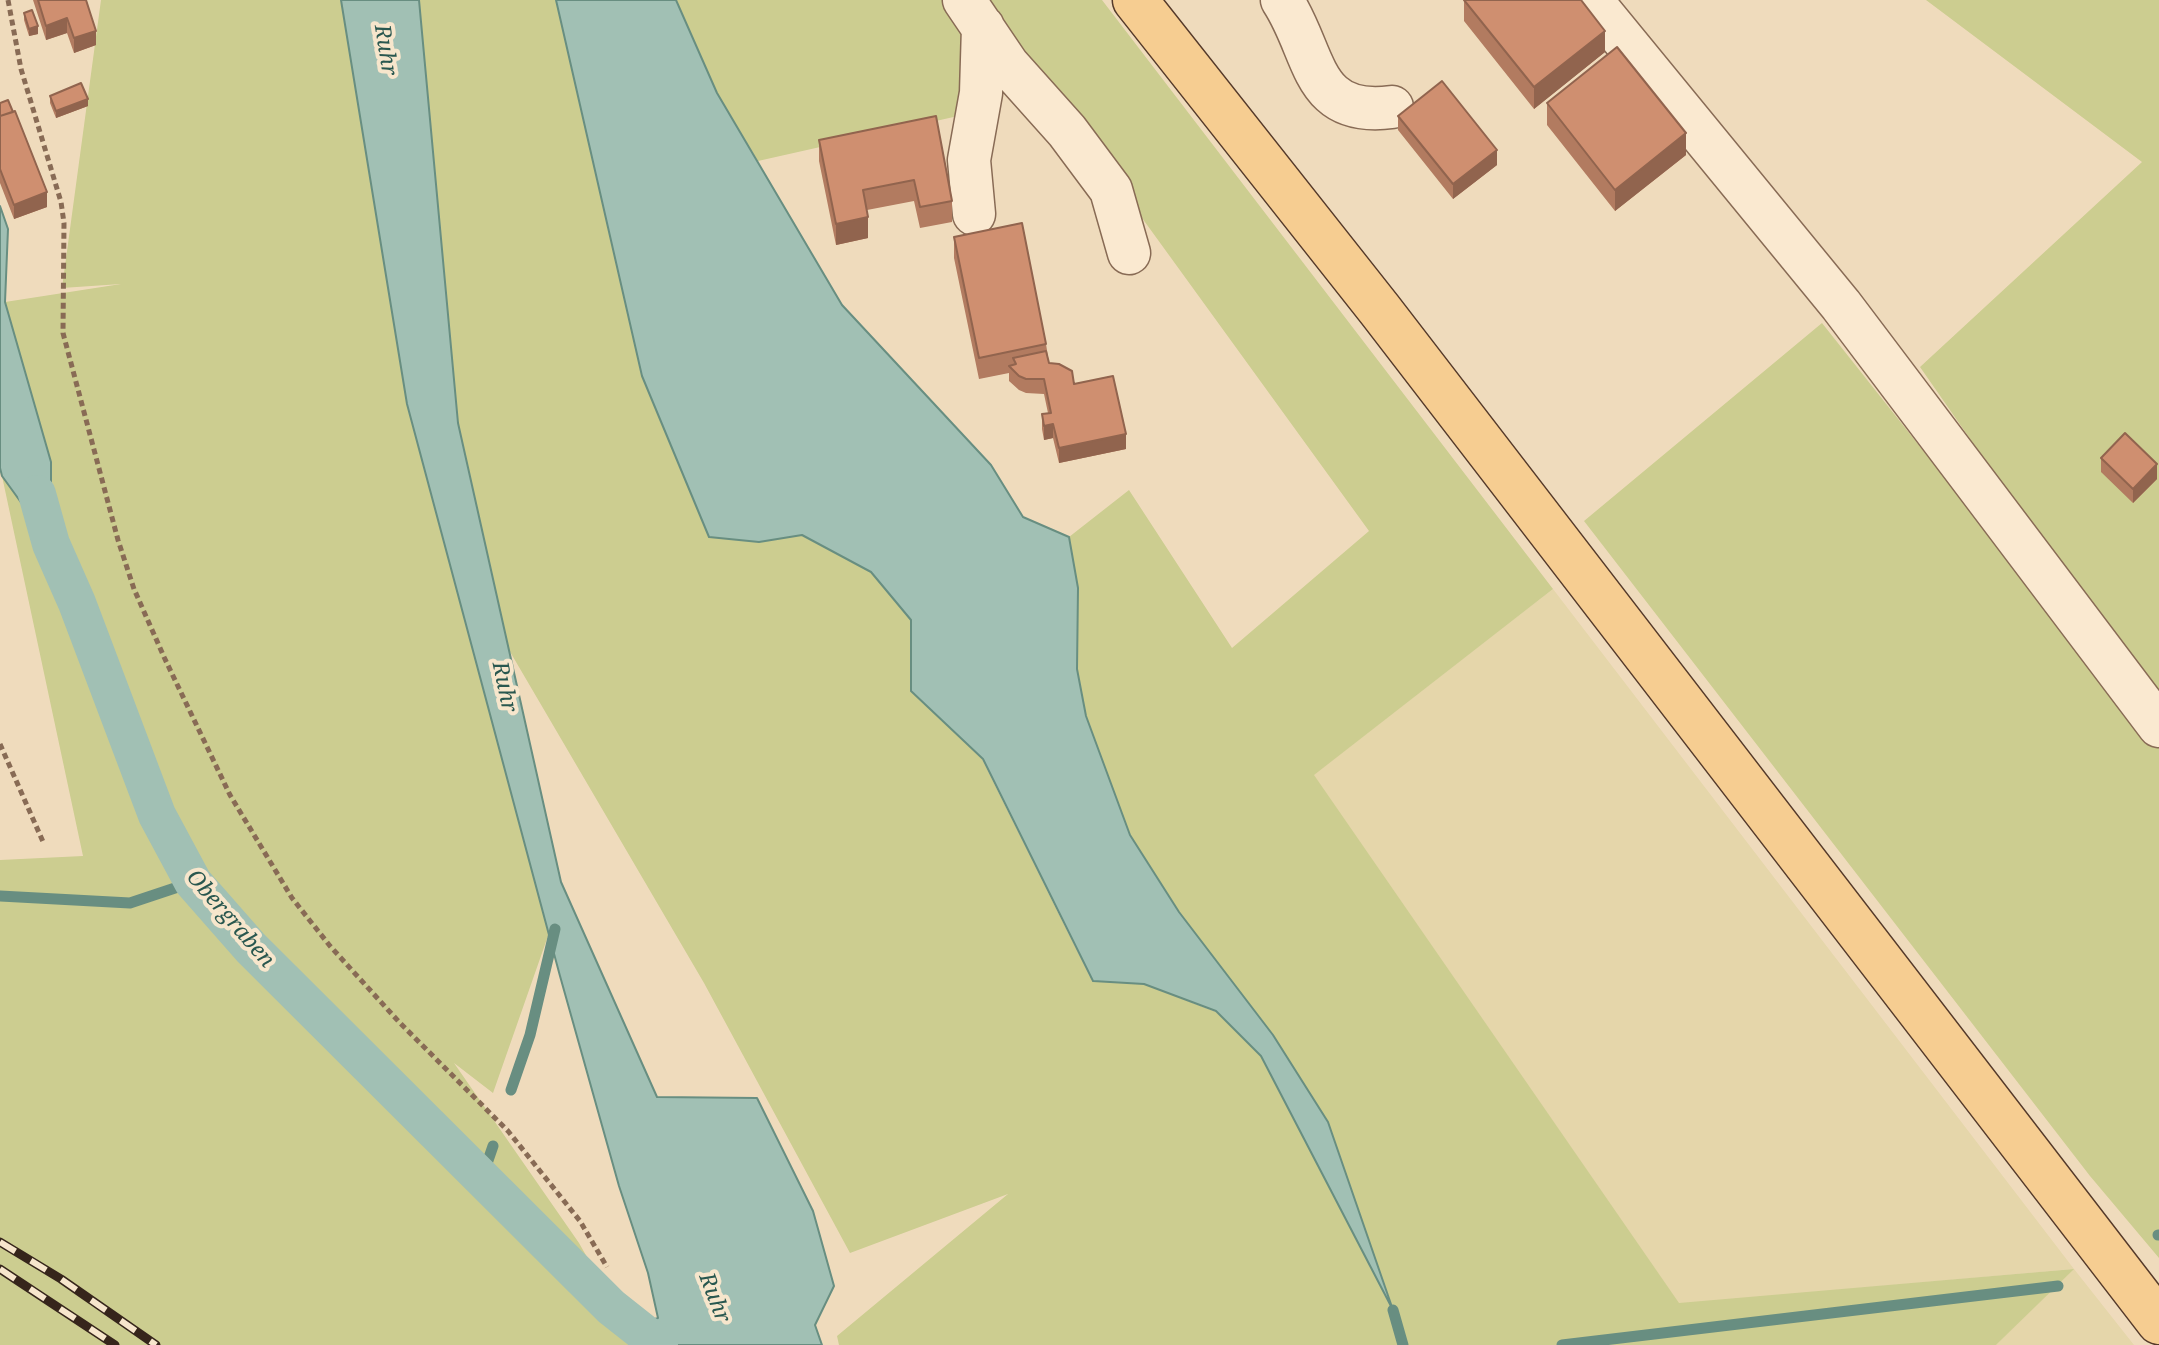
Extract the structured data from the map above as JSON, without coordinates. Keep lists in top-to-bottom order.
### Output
{
  "water": ["Ruhr", "Obergraben"]
}
